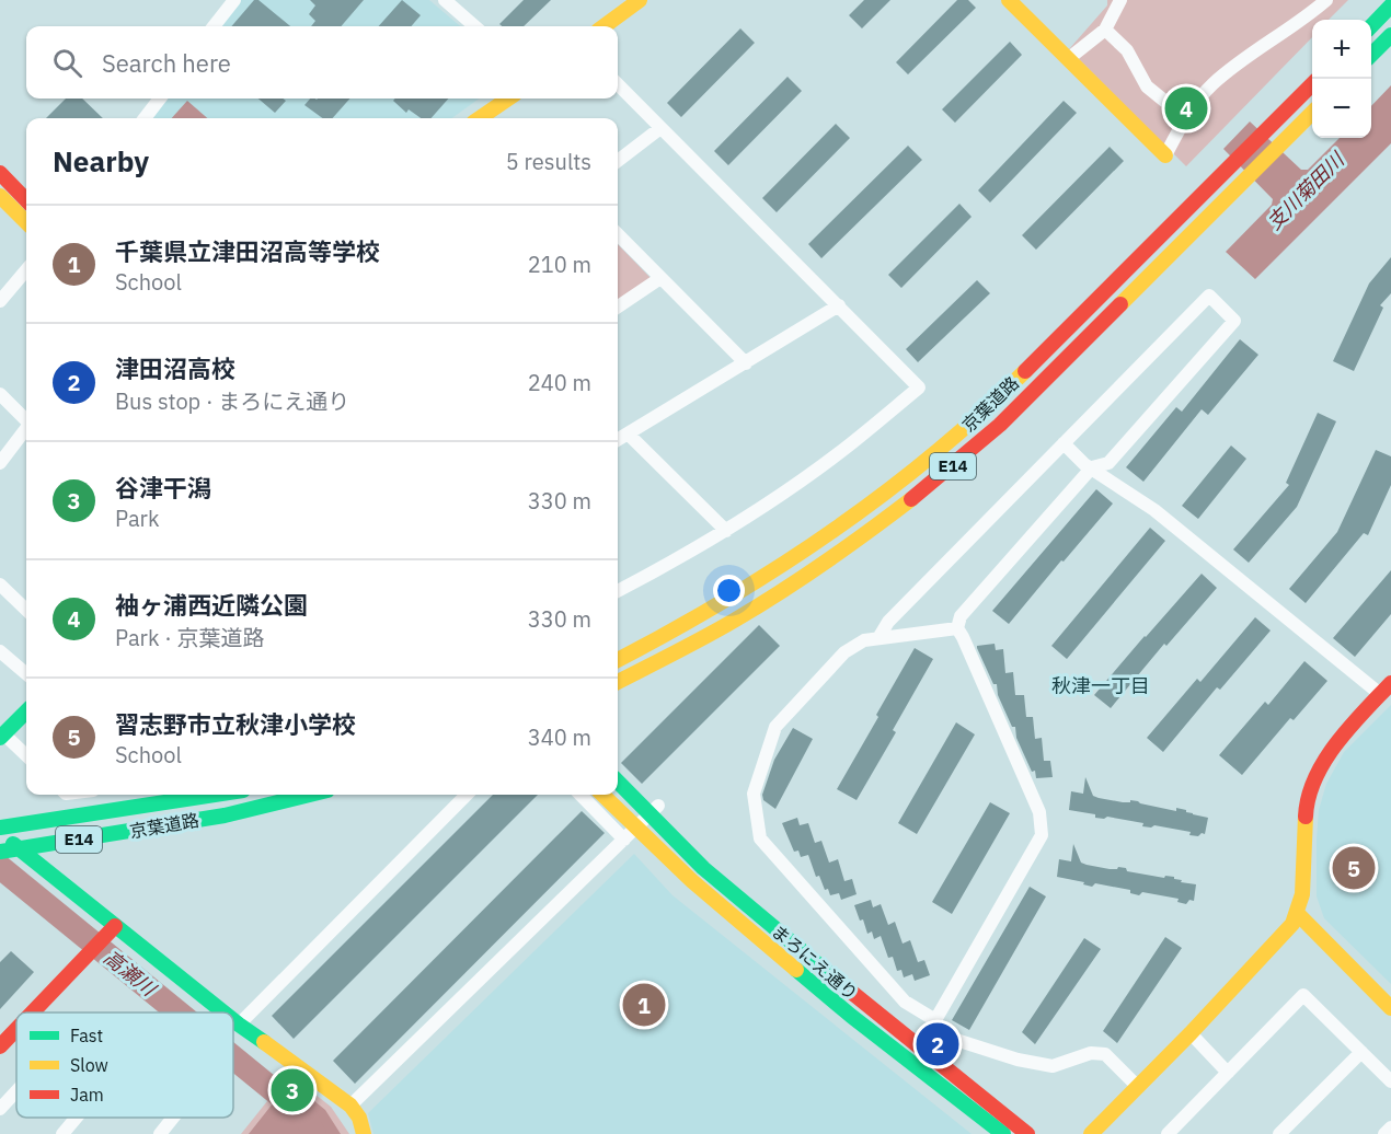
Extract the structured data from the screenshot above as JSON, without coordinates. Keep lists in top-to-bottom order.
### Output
{
  "streets": {
    "main road": ["京葉道路", "E14", "まろにえ通り"]
  },
  "districts": ["秋津一丁目"],
  "water": ["支川菊田川", "高瀬川"],
  "legend": ["Fast", "Slow", "Jam"],
  "page": {
    "map_buttons": ["+", "−"],
    "search": "Search here",
    "pins": [
      "4",
      "5",
      "1",
      "2",
      "3"
    ],
    "heading": ["Nearby", "5 results"],
    "list": [
      {
        "mark": "1",
        "name": "千葉県立津田沼高等学校",
        "note": "School",
        "value": "210 m"
      },
      {
        "mark": "2",
        "name": "津田沼高校",
        "note": "Bus stop · まろにえ通り",
        "value": "240 m"
      },
      {
        "mark": "3",
        "name": "谷津干潟",
        "note": "Park",
        "value": "330 m"
      },
      {
        "mark": "4",
        "name": "袖ヶ浦西近隣公園",
        "note": "Park · 京葉道路",
        "value": "330 m"
      },
      {
        "mark": "5",
        "name": "習志野市立秋津小学校",
        "note": "School",
        "value": "340 m"
      }
    ]
  }
}
